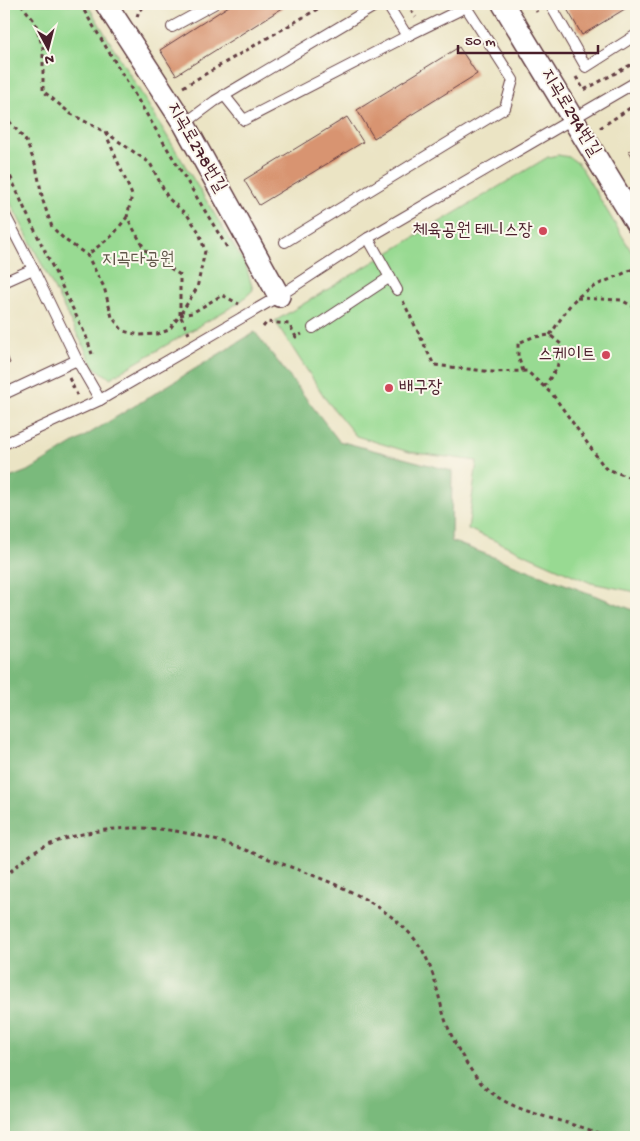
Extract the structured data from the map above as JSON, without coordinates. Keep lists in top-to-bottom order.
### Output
{
  "streets": {
    "street": ["지곡로294번길", "지곡로278번길"]
  },
  "parks": ["지곡다공원"],
  "places": ["체육공원 테니스장", "스케이트", "배구장"],
  "scale_bar": "50 m",
  "north": "bottom"
}
